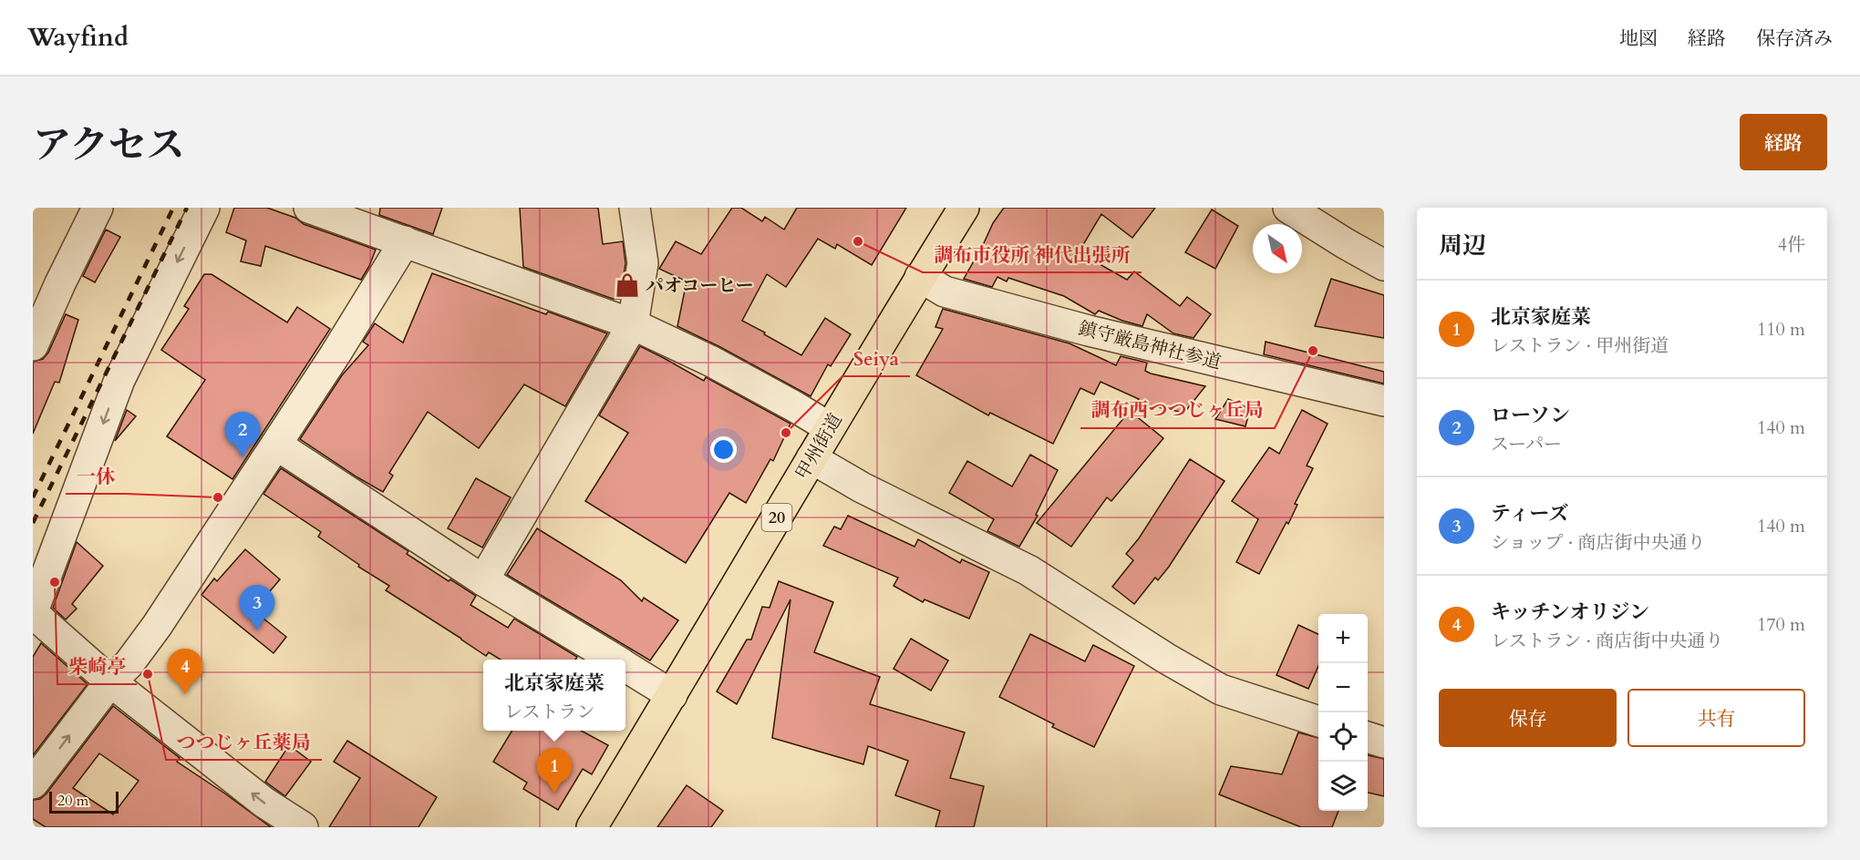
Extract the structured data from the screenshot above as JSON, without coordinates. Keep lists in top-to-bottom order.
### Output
{
  "streets": {
    "highway": ["甲州街道", "20"],
    "street": ["鎮守厳島神社参道"]
  },
  "crossings": [
    ["鎮守厳島神社参道", "甲州街道"]
  ],
  "places": {
    "other": [
      "調布市役所 神代出張所",
      "調布西つつじヶ丘局",
      "Seiya",
      "一休",
      "柴崎亭",
      "つつじヶ丘薬局"
    ],
    "shop": ["パオコーヒー"]
  },
  "scale_bar": "20 m",
  "north": "bottom right",
  "page": {
    "header": "Wayfind",
    "nav": ["地図", "経路", "保存済み"],
    "title": "アクセス",
    "buttons": [
      "経路",
      ["保存", "共有"]
    ],
    "heading": ["周辺", "4件"],
    "list": [
      {
        "mark": "1",
        "name": "北京家庭菜",
        "note": "レストラン · 甲州街道",
        "value": "110 m"
      },
      {
        "mark": "2",
        "name": "ローソン",
        "note": "スーパー",
        "value": "140 m"
      },
      {
        "mark": "3",
        "name": "ティーズ",
        "note": "ショップ · 商店街中央通り",
        "value": "140 m"
      },
      {
        "mark": "4",
        "name": "キッチンオリジン",
        "note": "レストラン · 商店街中央通り",
        "value": "170 m"
      }
    ],
    "pins": [
      "2",
      "3",
      "4",
      "1"
    ],
    "map_buttons": ["+", "−"],
    "popup": ["北京家庭菜", "レストラン"],
    "scale": "20 m"
  }
}
